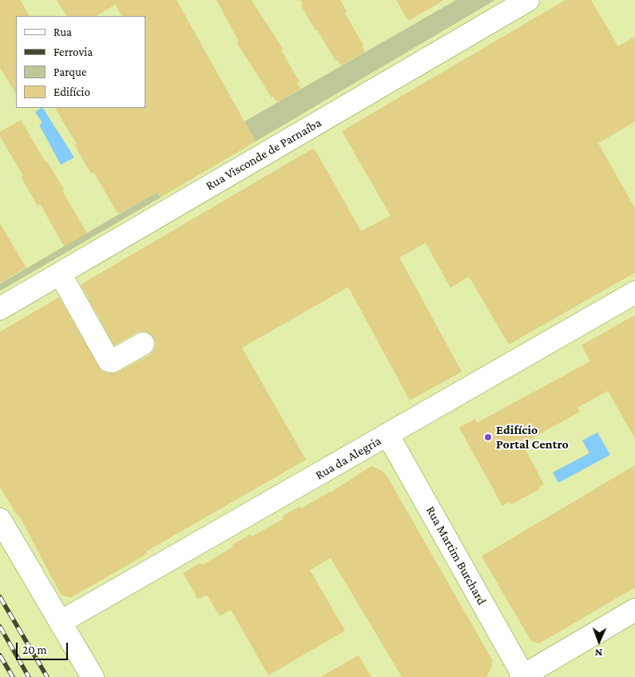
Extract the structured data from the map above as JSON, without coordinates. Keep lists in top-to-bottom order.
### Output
{
  "streets": {
    "street": ["Rua Visconde de Parnaíba", "Rua da Alegria", "Rua Martim Burchard"]
  },
  "crossings": [
    ["Rua da Alegria", "Rua Martim Burchard"]
  ],
  "places": ["Edifício Portal Centro"],
  "legend": [
    "Rua",
    "Ferrovia",
    "Parque",
    "Edifício"
  ],
  "scale_bar": "20 m",
  "north": "bottom"
}
